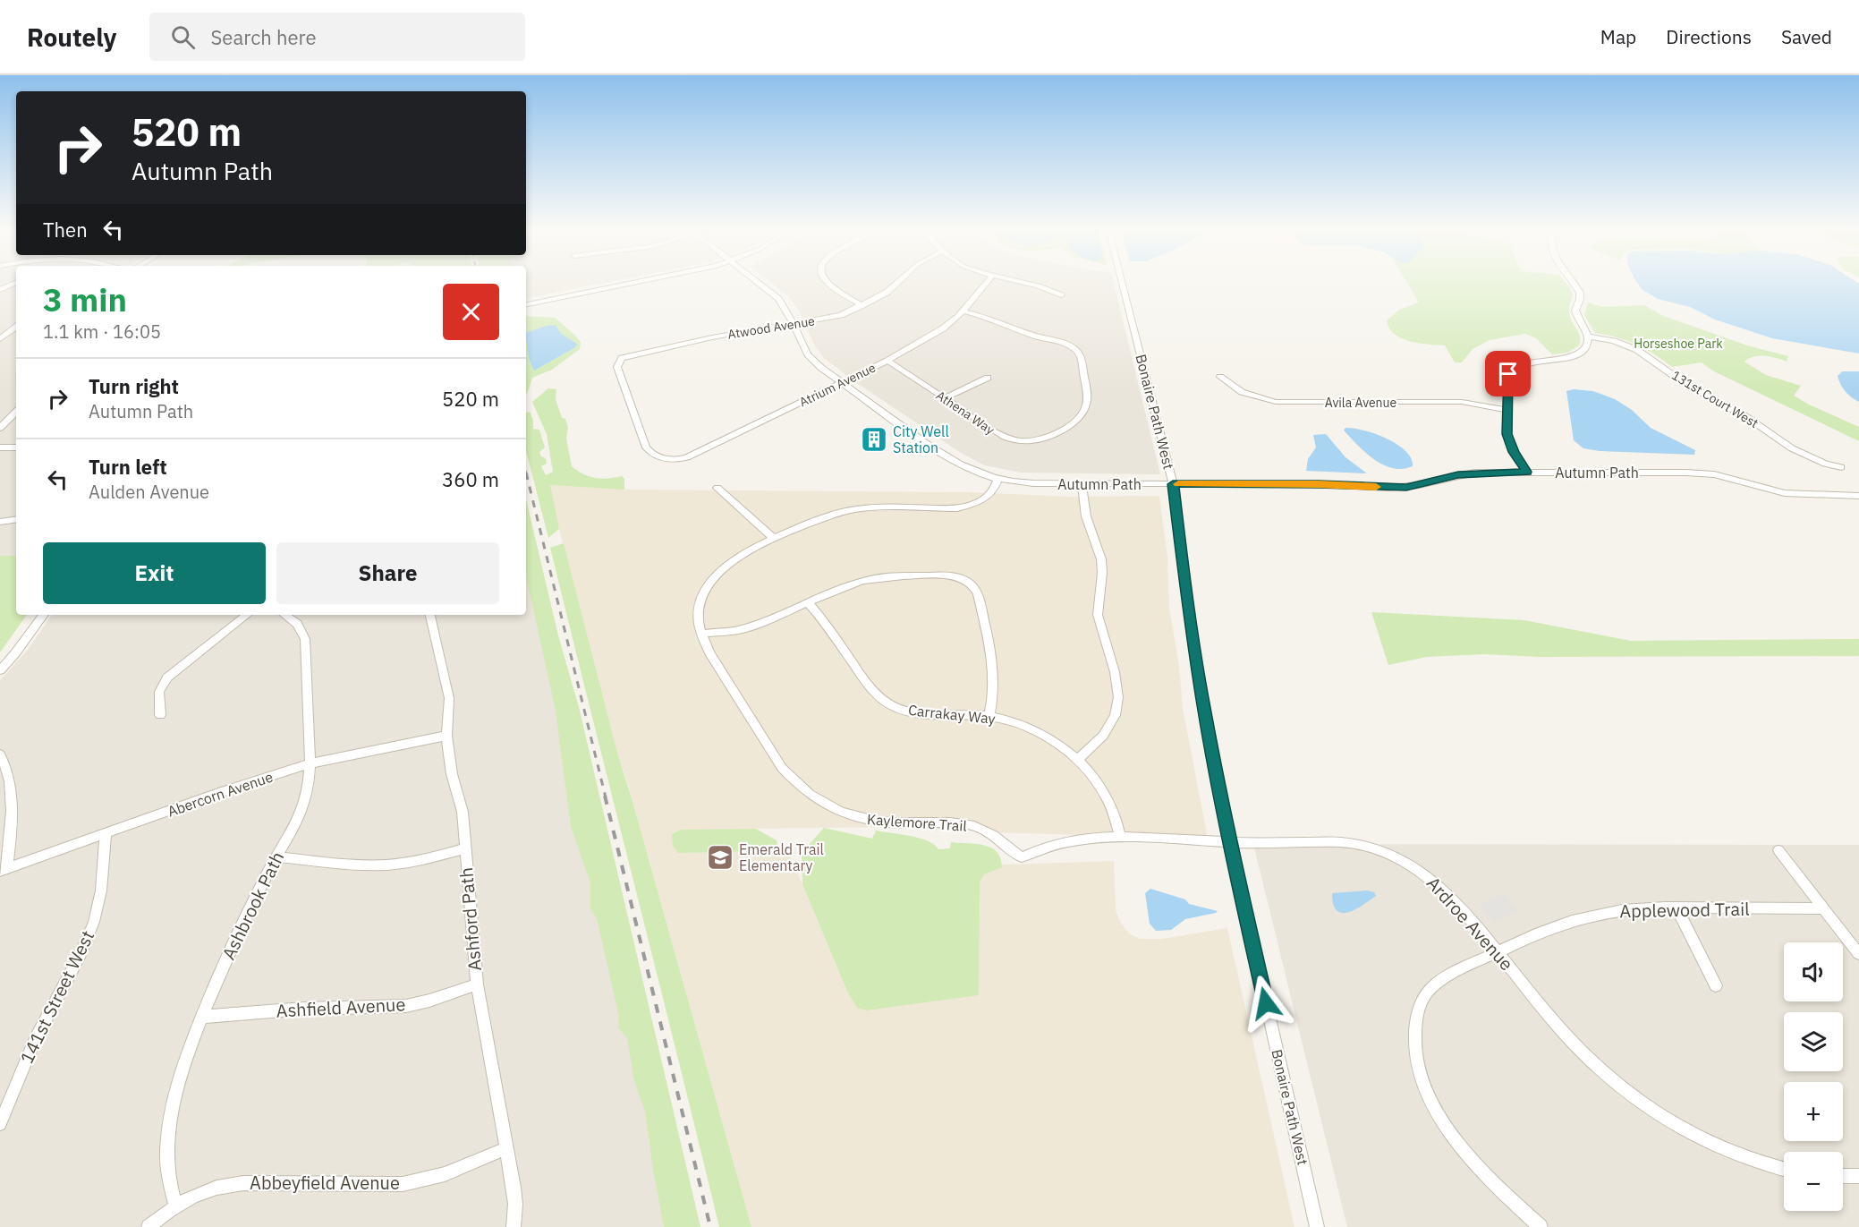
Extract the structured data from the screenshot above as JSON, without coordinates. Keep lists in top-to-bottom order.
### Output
{
  "streets": {
    "street": [
      "Atwood Avenue",
      "Atrium Avenue",
      "131st Court West",
      "Avila Avenue",
      "Bonaire Path West",
      "Athena Way",
      "Autumn Path",
      "Carrakay Way",
      "Abercorn Avenue",
      "Kaylemore Trail",
      "Ashbrook Path",
      "Applewood Trail",
      "Ashford Path",
      "Ardroe Avenue",
      "141st Street West",
      "Ashfield Avenue",
      "Abbeyfield Avenue"
    ]
  },
  "crossings": [
    ["Atwood Avenue", "Atrium Avenue"],
    ["Atwood Avenue", "Autumn Path"],
    ["Atrium Avenue", "Athena Way"],
    ["Atrium Avenue", "Autumn Path"],
    ["Bonaire Path West", "Autumn Path"],
    ["Bonaire Path West", "Ardroe Avenue"],
    ["Carrakay Way", "Ardroe Avenue"],
    ["Abercorn Avenue", "Ashbrook Path"],
    ["Abercorn Avenue", "Ashford Path"],
    ["Abercorn Avenue", "141st Street West"],
    ["Kaylemore Trail", "Ardroe Avenue"],
    ["Ashbrook Path", "Ashfield Avenue"],
    ["Ashbrook Path", "Abbeyfield Avenue"],
    ["Applewood Trail", "Ardroe Avenue"],
    ["Ashford Path", "Ashfield Avenue"],
    ["Ashford Path", "Abbeyfield Avenue"]
  ],
  "parks": ["Horseshoe Park"],
  "places": {
    "building": ["City Well Station"],
    "school or university": ["Emerald Trail Elementary"]
  },
  "page": {
    "header": "Routely",
    "search": "Search here",
    "nav": ["Map", "Directions", "Saved"],
    "turn": ["520 m", "Autumn Path"],
    "then": "Then",
    "heading": ["3 min", "1.1 km · 16:05"],
    "list": [
      {
        "name": "Turn right",
        "note": "Autumn Path",
        "value": "520 m"
      },
      {
        "name": "Turn left",
        "note": "Aulden Avenue",
        "value": "360 m"
      }
    ],
    "buttons": ["Exit", "Share"],
    "map_buttons": ["+", "−"]
  }
}
